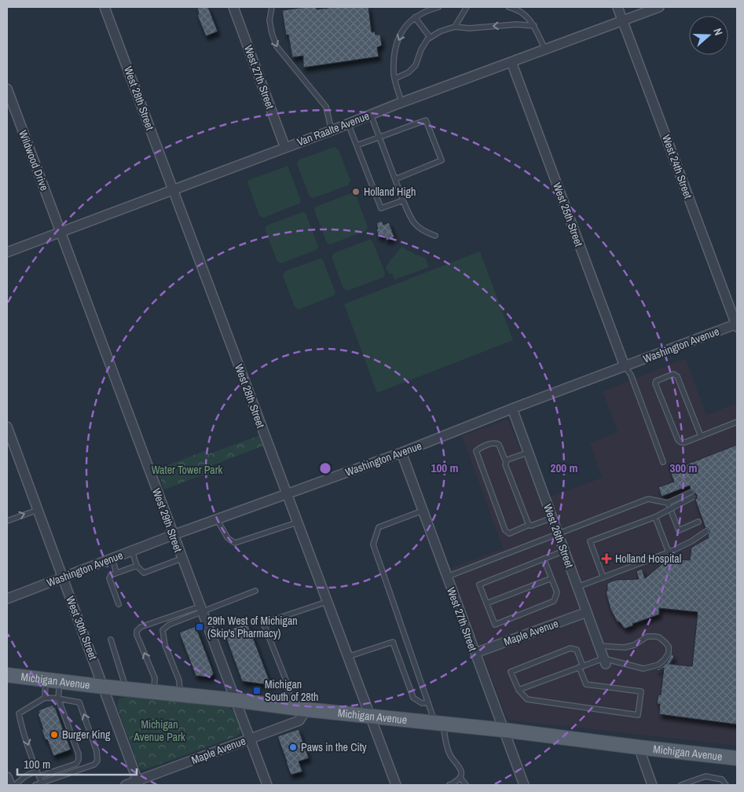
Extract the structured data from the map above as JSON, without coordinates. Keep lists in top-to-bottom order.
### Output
{
  "streets": {
    "main road": ["Michigan Avenue"],
    "street": [
      "West 27th Street",
      "West 28th Street",
      "Van Raalte Avenue",
      "Wildwood Drive",
      "West 24th Street",
      "West 25th Street",
      "Washington Avenue",
      "West 29th Street",
      "West 26th Street",
      "West 30th Street",
      "Maple Avenue"
    ]
  },
  "crossings": [
    ["West 27th Street", "Van Raalte Avenue"],
    ["West 27th Street", "Washington Avenue"],
    ["West 27th Street", "Maple Avenue"],
    ["West 27th Street", "Michigan Avenue"],
    ["West 28th Street", "Van Raalte Avenue"],
    ["West 28th Street", "Washington Avenue"],
    ["West 28th Street", "Michigan Avenue"],
    ["Van Raalte Avenue", "Wildwood Drive"],
    ["Van Raalte Avenue", "West 24th Street"],
    ["Van Raalte Avenue", "West 25th Street"],
    ["Van Raalte Avenue", "West 29th Street"],
    ["Wildwood Drive", "West 29th Street"],
    ["West 24th Street", "Washington Avenue"],
    ["West 25th Street", "Washington Avenue"],
    ["Washington Avenue", "West 29th Street"],
    ["Washington Avenue", "West 26th Street"],
    ["Washington Avenue", "West 30th Street"],
    ["West 29th Street", "Maple Avenue"],
    ["West 29th Street", "Michigan Avenue"],
    ["West 26th Street", "Maple Avenue"],
    ["West 30th Street", "Maple Avenue"],
    ["West 30th Street", "Michigan Avenue"],
    ["Maple Avenue", "Michigan Avenue"]
  ],
  "parks": ["Water Tower Park", "Michigan Avenue Park"],
  "places": {
    "other": ["Holland High", "Burger King", "Paws in the City"],
    "health": ["Holland Hospital"],
    "transit": ["29th West of Michigan (Skip's Pharmacy)", "Michigan South of 28th"]
  },
  "scale_bar": "100 m",
  "north": "right",
  "rings": ["100 m", "200 m", "300 m"]
}
